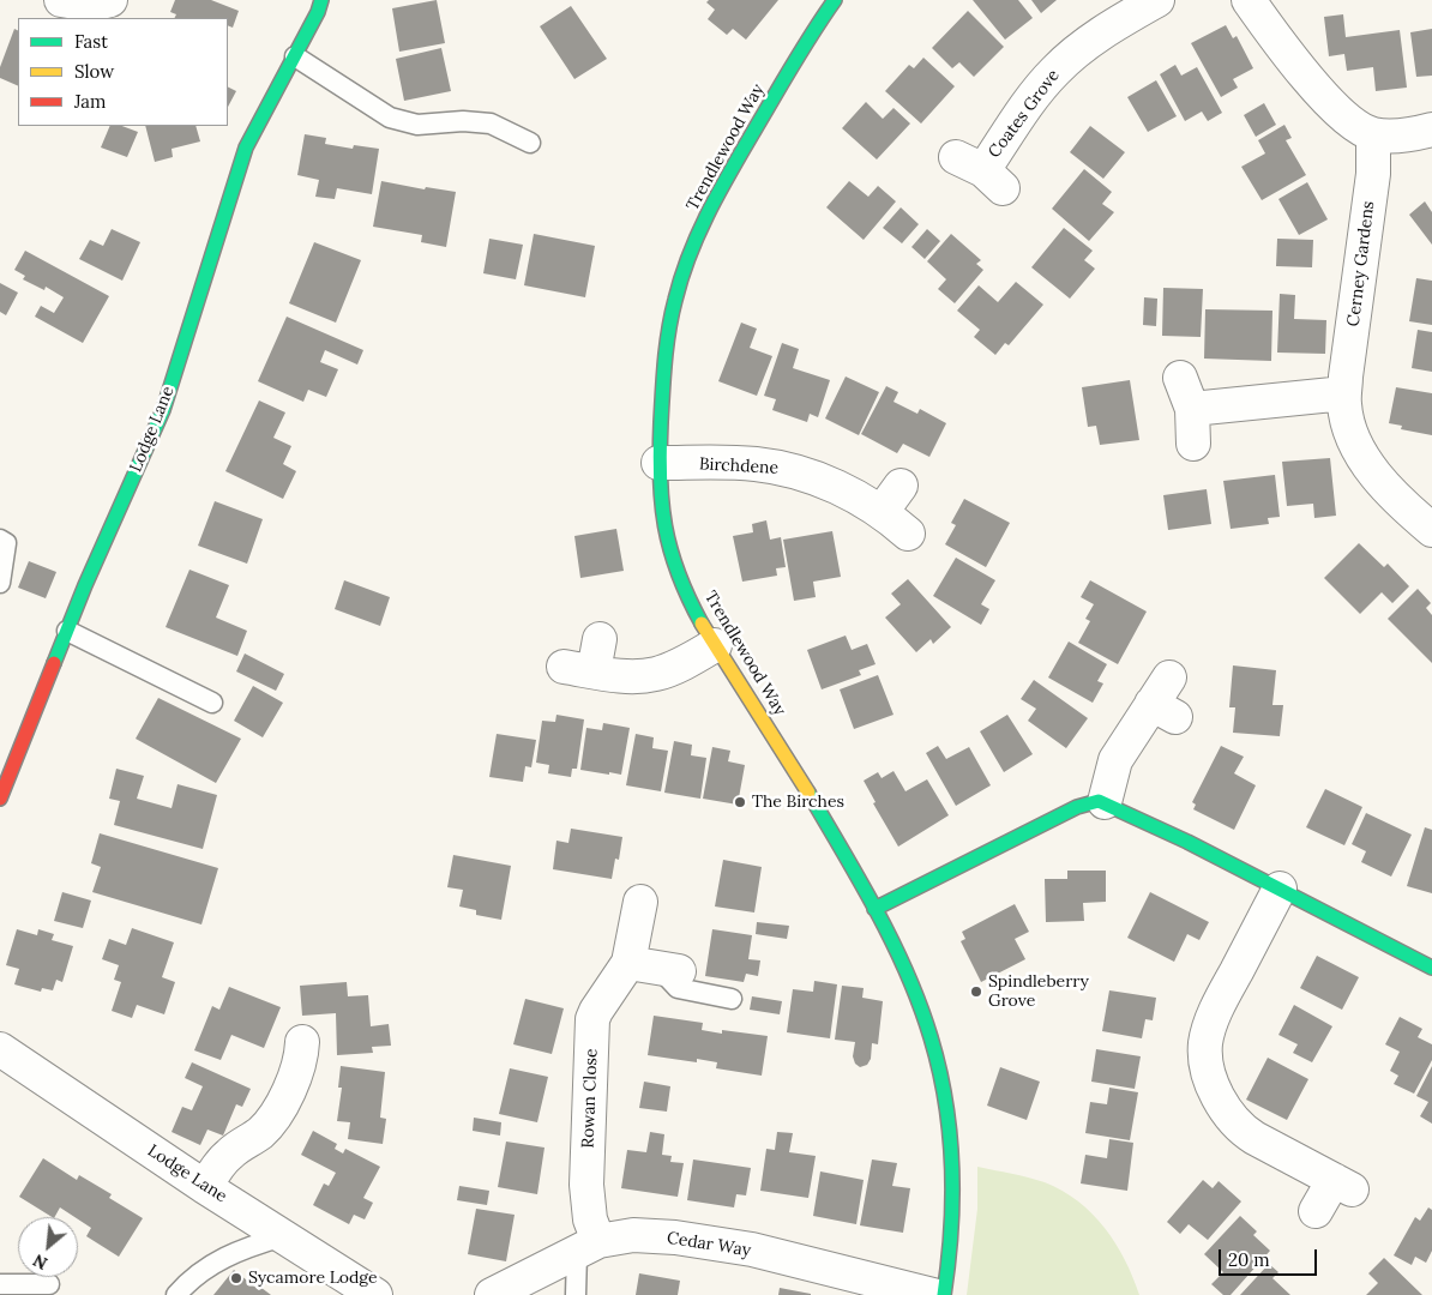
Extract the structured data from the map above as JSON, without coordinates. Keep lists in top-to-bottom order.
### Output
{
  "streets": {
    "street": [
      "Coates Grove",
      "Trendlewood Way",
      "Cerney Gardens",
      "Lodge Lane",
      "Birchdene",
      "Rowan Close",
      "Cedar Way"
    ]
  },
  "crossings": [
    ["Trendlewood Way", "Birchdene"],
    ["Rowan Close", "Cedar Way"]
  ],
  "places": ["The Birches", "Spindleberry Grove", "Sycamore Lodge"],
  "legend": ["Fast", "Slow", "Jam"],
  "scale_bar": "20 m",
  "north": "bottom left"
}
